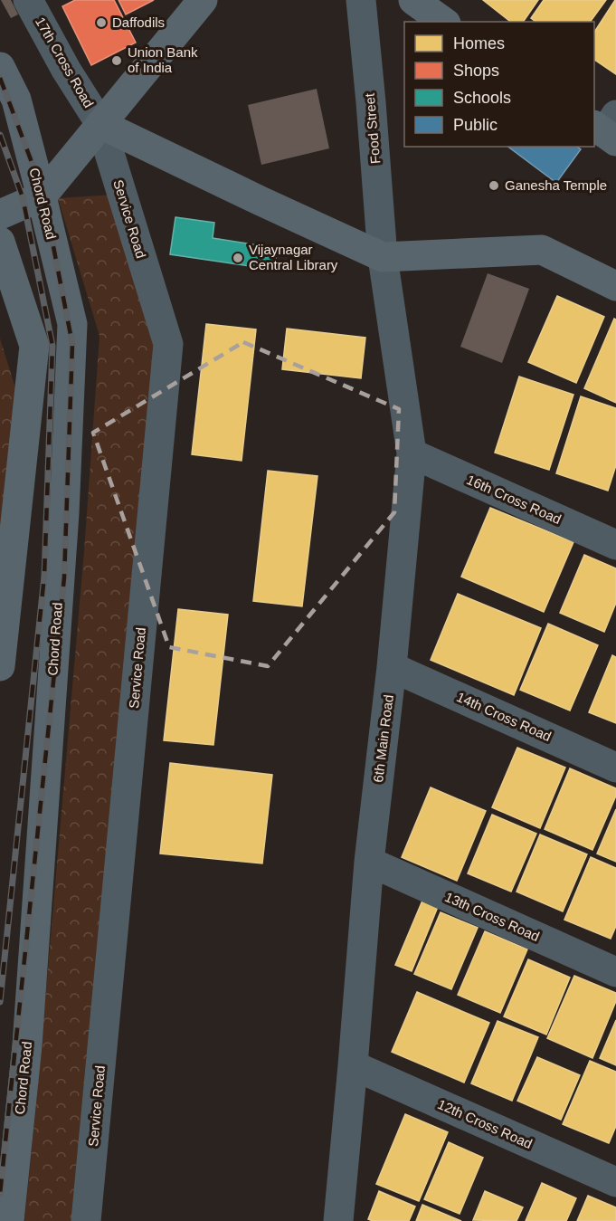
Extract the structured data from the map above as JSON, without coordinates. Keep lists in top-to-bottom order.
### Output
{
  "streets": {
    "main road": ["Chord Road"],
    "street": [
      "17th Cross Road",
      "Food Street",
      "Service Road",
      "16th Cross Road",
      "14th Cross Road",
      "6th Main Road",
      "13th Cross Road",
      "12th Cross Road"
    ]
  },
  "crossings": [
    ["17th Cross Road", "Service Road"],
    ["Food Street", "6th Main Road"],
    ["16th Cross Road", "6th Main Road"],
    ["14th Cross Road", "6th Main Road"],
    ["6th Main Road", "13th Cross Road"],
    ["6th Main Road", "12th Cross Road"]
  ],
  "places": [
    "Daffodils",
    "Union Bank of India",
    "Ganesha Temple",
    "Vijaynagar Central Library"
  ],
  "legend": [
    "Homes",
    "Shops",
    "Schools",
    "Public"
  ]
}
